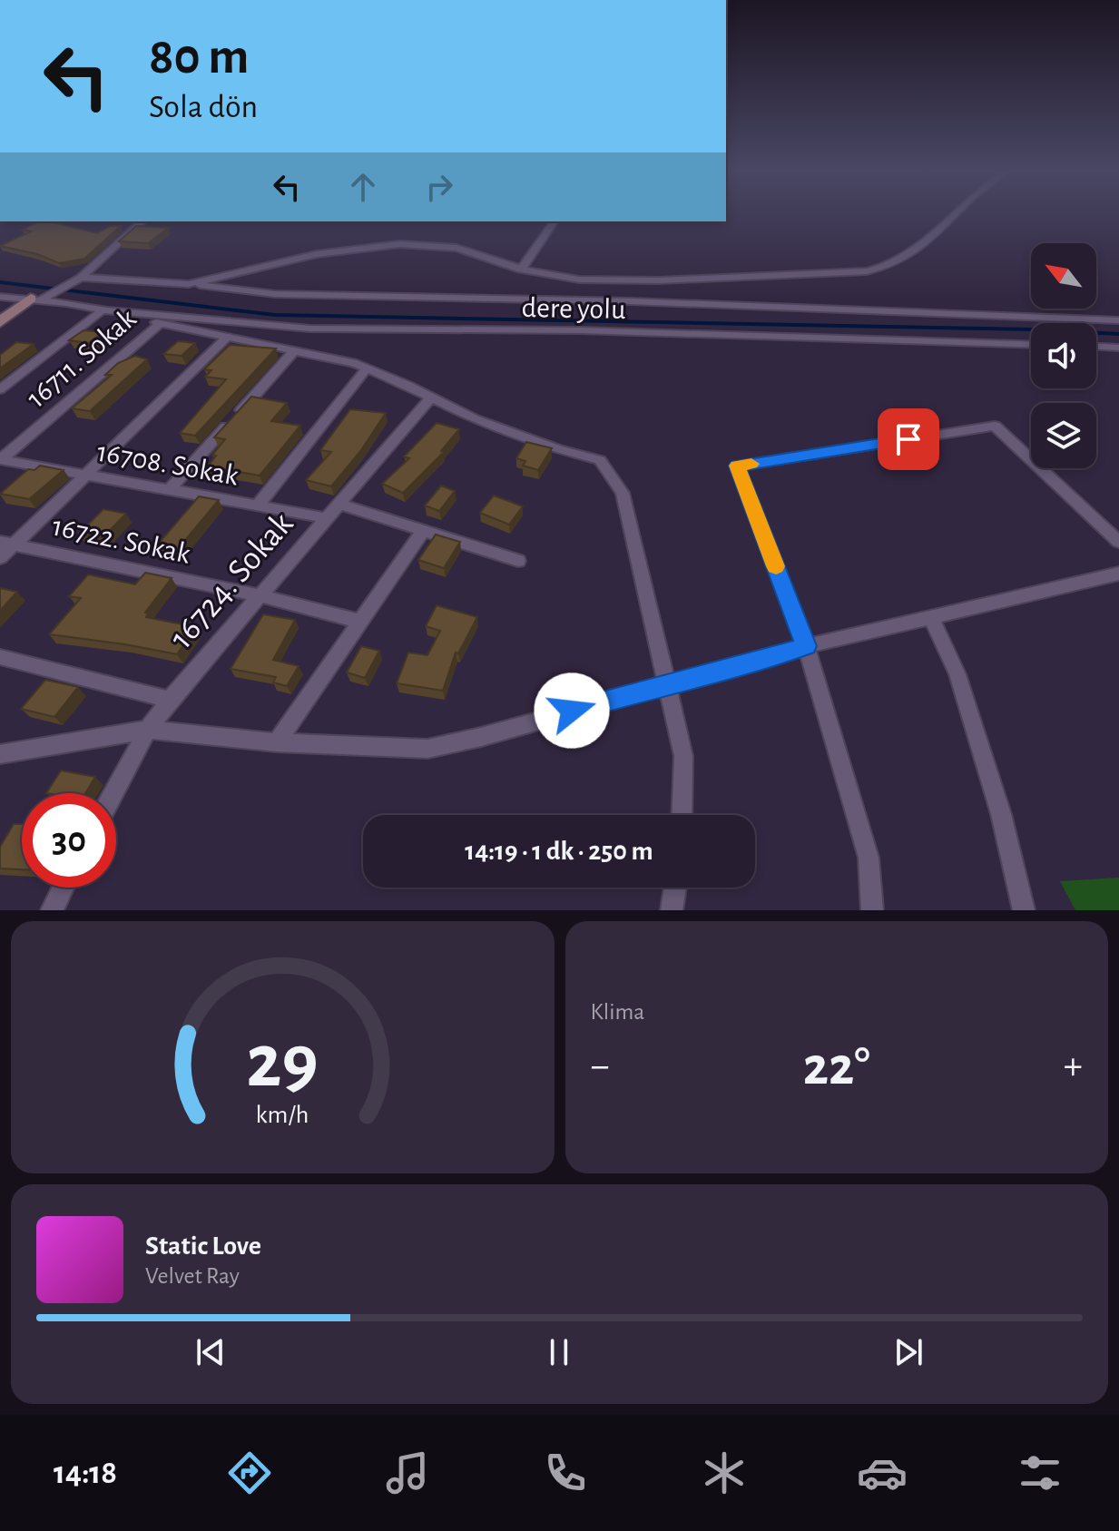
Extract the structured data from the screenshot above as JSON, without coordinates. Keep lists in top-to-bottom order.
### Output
{
  "streets": {
    "street": [
      "dere yolu",
      "16711. Sokak",
      "16708. Sokak",
      "16722. Sokak",
      "16724. Sokak"
    ]
  },
  "crossings": [
    ["16711. Sokak", "16708. Sokak"],
    ["16708. Sokak", "16724. Sokak"],
    ["16722. Sokak", "16724. Sokak"]
  ],
  "north": "top left",
  "page": {
    "turn": ["80 m", "Sola dön"],
    "limit": "30",
    "trip": "14:19 · 1 dk · 250 m",
    "tile": "Klima",
    "heat": ["−", "22°", "+"],
    "song": ["Static Love", "Velvet Ray"],
    "tabs": "14:18",
    "gauge": ["29", "km/h"]
  }
}
